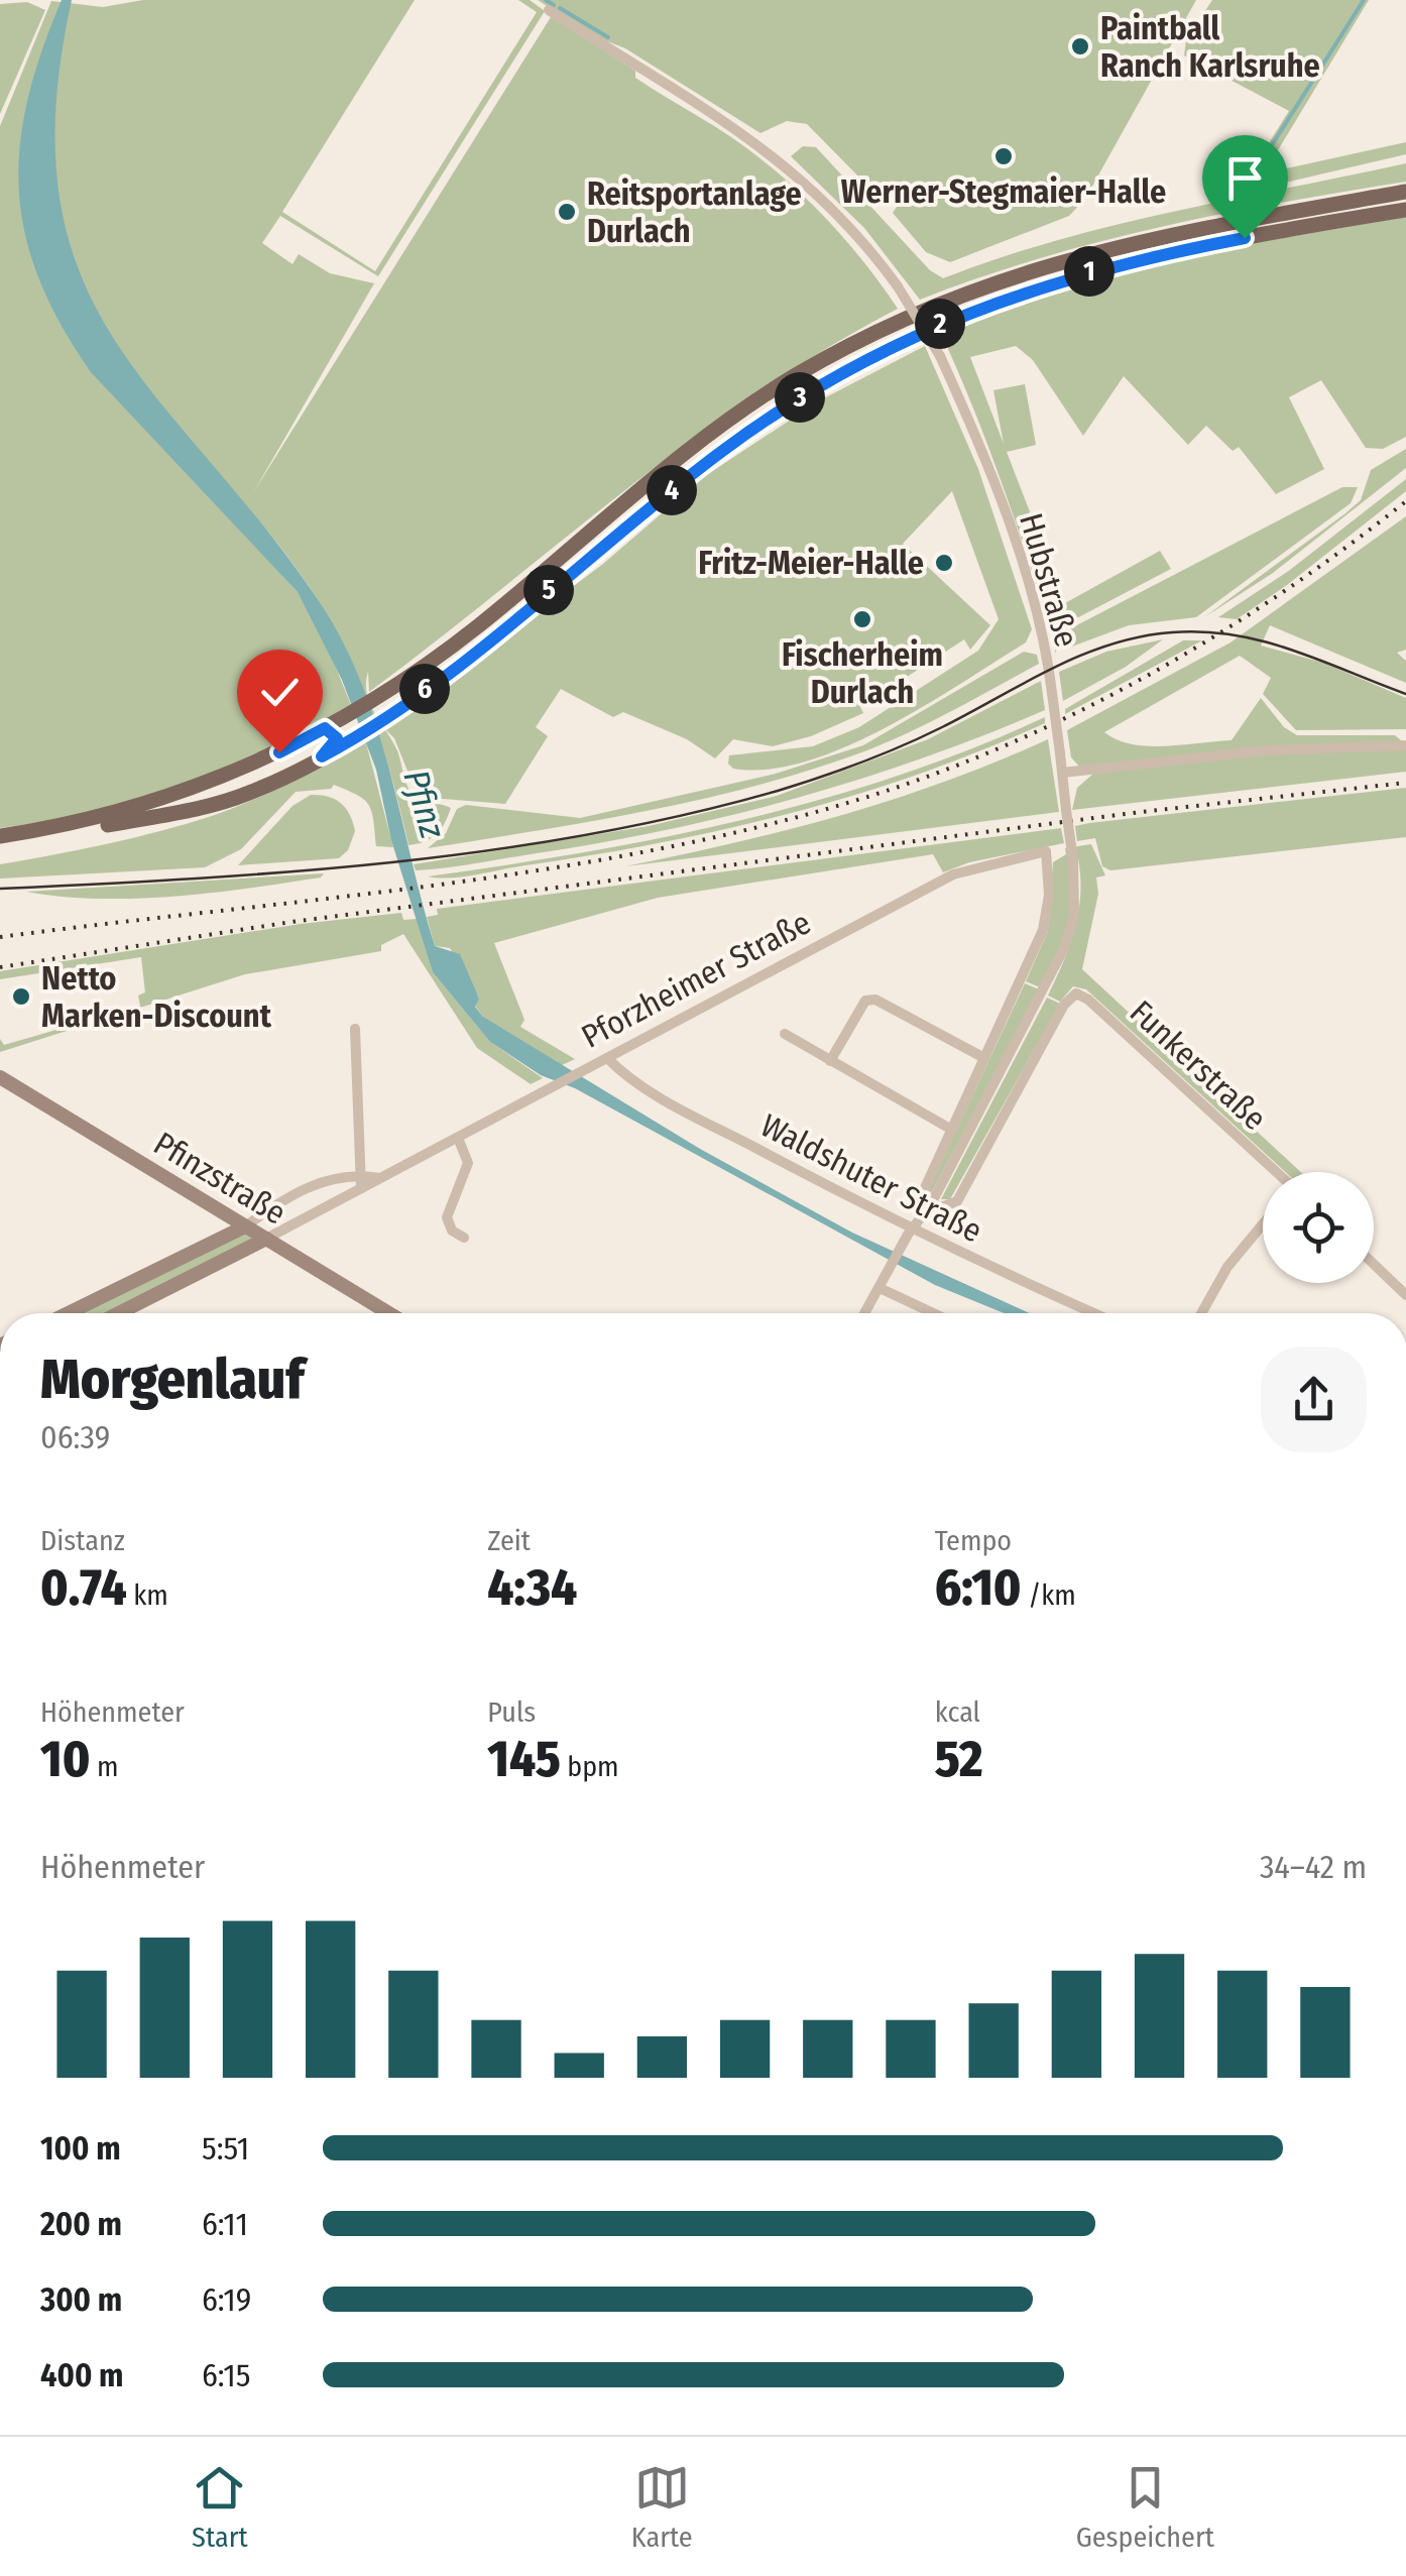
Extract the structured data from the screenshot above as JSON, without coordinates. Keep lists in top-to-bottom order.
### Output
{
  "streets": {
    "main road": ["Pforzheimer Straße", "Pfinzstraße"],
    "street": ["Hubstraße", "Funkerstraße", "Waldshuter Straße"]
  },
  "crossings": [
    ["Hubstraße", "Pforzheimer Straße"],
    ["Hubstraße", "Funkerstraße"],
    ["Hubstraße", "Waldshuter Straße"],
    ["Pforzheimer Straße", "Pfinzstraße"],
    ["Pforzheimer Straße", "Waldshuter Straße"]
  ],
  "water": ["Pfinz"],
  "places": [
    "Paintball Ranch Karlsruhe",
    "Werner-Stegmaier-Halle",
    "Reitsportanlage Durlach",
    "Fritz-Meier-Halle",
    "Fischerheim Durlach",
    "Netto Marken-Discount"
  ],
  "page": {
    "pins": [
      "1",
      "2",
      "3",
      "4",
      "5",
      "6"
    ],
    "heading": ["Morgenlauf", "06:39"],
    "stats": [
      ["Distanz", "0.74 km"],
      ["Zeit", "4:34"],
      ["Tempo", "6:10 /km"],
      ["Höhenmeter", "10 m"],
      ["Puls", "145 bpm"],
      ["kcal", "52"]
    ],
    "chart": ["Höhenmeter", "34–42 m"],
    "list": [
      {
        "name": "100 m",
        "note": "5:51"
      },
      {
        "name": "200 m",
        "note": "6:11"
      },
      {
        "name": "300 m",
        "note": "6:19"
      },
      {
        "name": "400 m",
        "note": "6:15"
      }
    ],
    "tabs": ["Start", "Karte", "Gespeichert"]
  }
}
